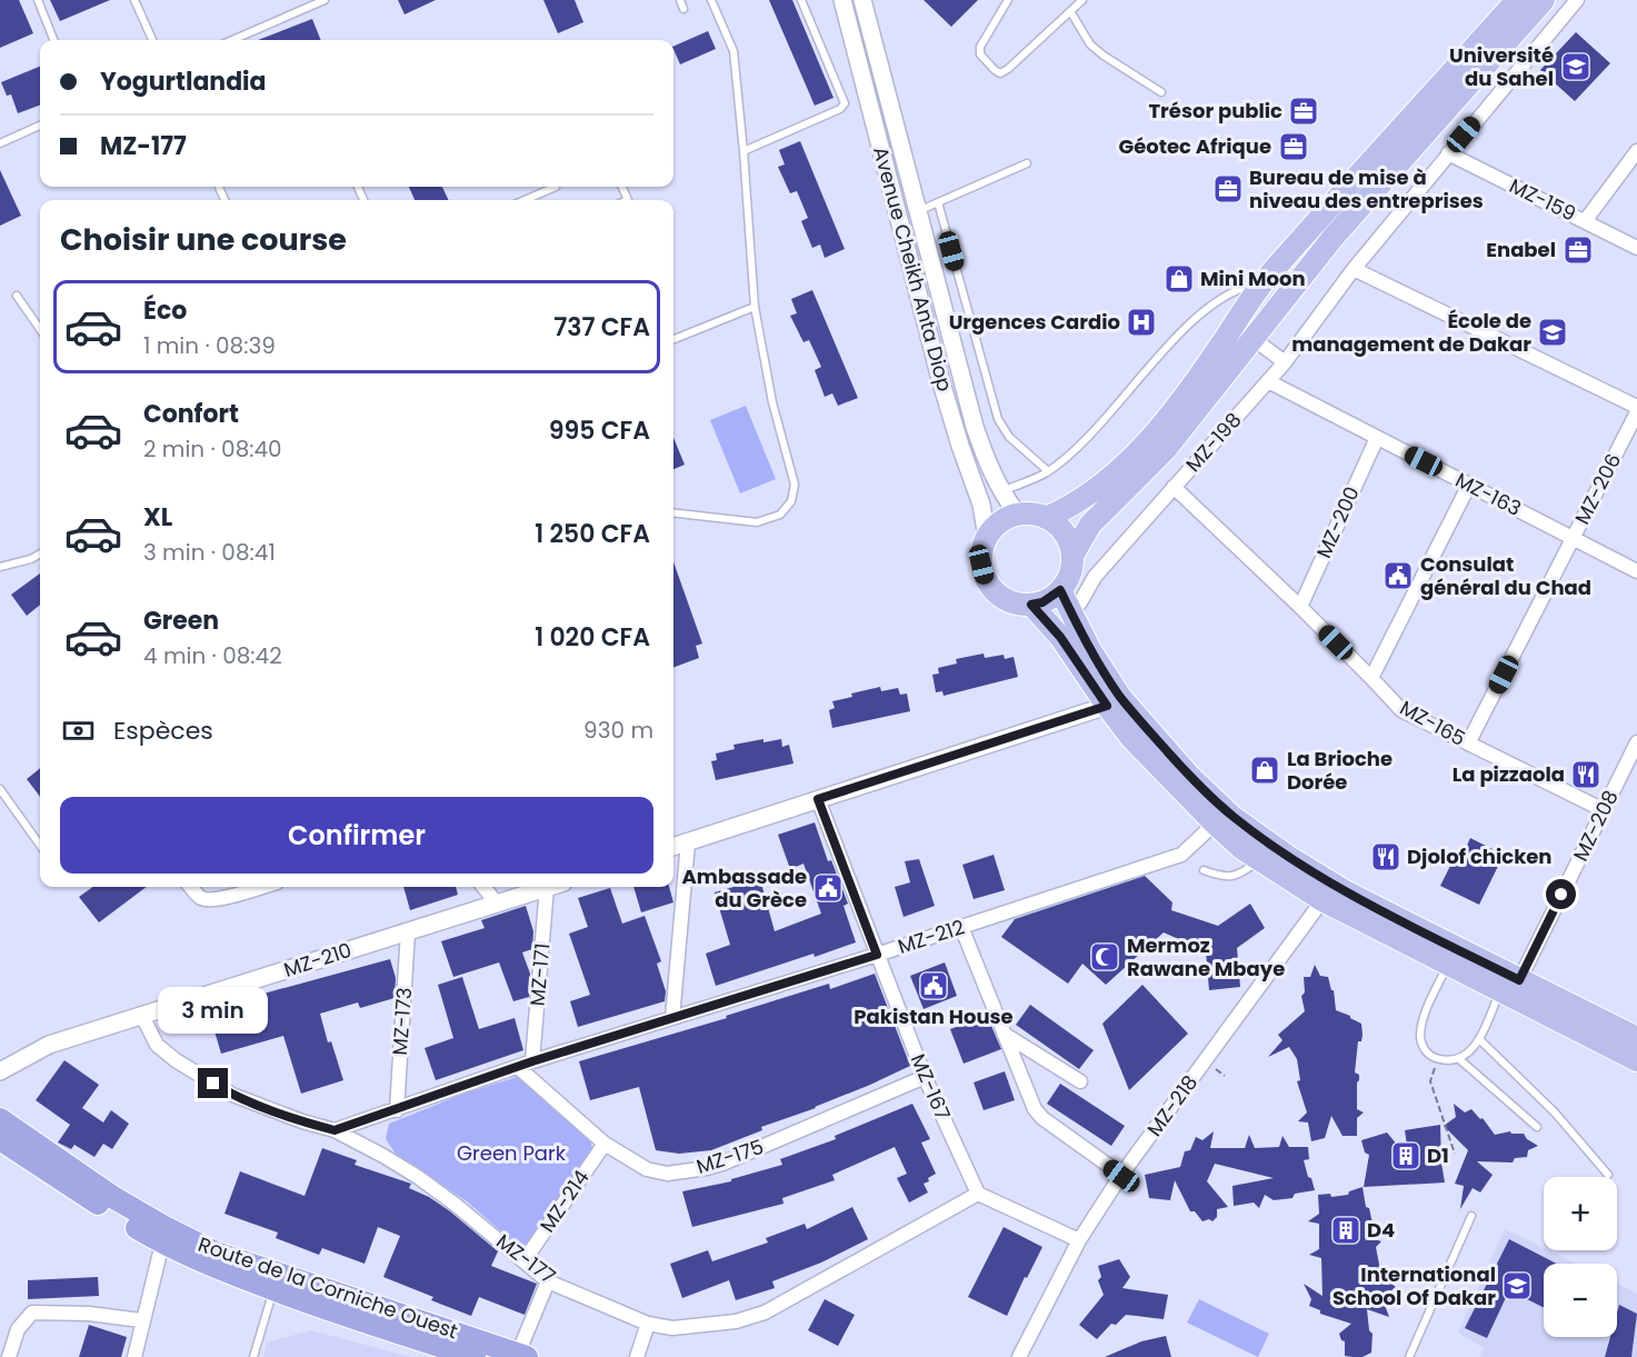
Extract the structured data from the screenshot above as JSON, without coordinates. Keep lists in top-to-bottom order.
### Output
{
  "streets": {
    "highway": ["Route de la Corniche Ouest"],
    "street": [
      "MZ-159",
      "Avenue Cheikh Anta Diop",
      "MZ-198",
      "MZ-206",
      "MZ-163",
      "MZ-200",
      "MZ-165",
      "MZ-208",
      "MZ-212",
      "MZ-210",
      "MZ-171",
      "MZ-173",
      "MZ-167",
      "MZ-218",
      "MZ-175",
      "MZ-214",
      "MZ-177"
    ]
  },
  "crossings": [
    ["MZ-159", "MZ-198"],
    ["MZ-198", "MZ-163"],
    ["MZ-198", "MZ-165"],
    ["MZ-206", "MZ-163"],
    ["MZ-206", "MZ-165"],
    ["MZ-163", "MZ-200"],
    ["MZ-200", "MZ-165"],
    ["MZ-165", "MZ-208"],
    ["MZ-212", "MZ-171"],
    ["MZ-212", "MZ-173"],
    ["MZ-212", "MZ-167"],
    ["MZ-212", "MZ-175"],
    ["MZ-212", "MZ-177"],
    ["MZ-210", "MZ-173"],
    ["MZ-210", "MZ-177"],
    ["MZ-167", "MZ-175"],
    ["MZ-167", "MZ-177"],
    ["MZ-175", "MZ-214"],
    ["MZ-214", "MZ-177"]
  ],
  "parks": ["Green Park"],
  "places": {
    "school or university": ["Université du Sahel", "École de management de Dakar", "International School Of Dakar"],
    "office": [
      "Trésor public",
      "Géotec Afrique",
      "Bureau de mise à niveau des entreprises",
      "Enabel"
    ],
    "shop": ["Mini Moon", "La Brioche Dorée"],
    "hospital": ["Urgences Cardio"],
    "public building": ["Consulat général du Chad", "Ambassade du Grèce", "Pakistan House"],
    "restaurant": ["La pizzaola", "Djolof chicken"],
    "mosque": ["Mermoz Rawane Mbaye"],
    "building": ["D1", "D4"]
  },
  "page": {
    "banner": ["Yogurtlandia", "MZ-177"],
    "heading": "Choisir une course",
    "list": [
      {
        "name": "Éco",
        "note": "1 min · 08:39",
        "value": "737 CFA"
      },
      {
        "name": "Confort",
        "note": "2 min · 08:40",
        "value": "995 CFA"
      },
      {
        "name": "XL",
        "note": "3 min · 08:41",
        "value": "1 250 CFA"
      },
      {
        "name": "Green",
        "note": "4 min · 08:42",
        "value": "1 020 CFA"
      }
    ],
    "pay": ["Espèces", "930 m"],
    "buttons": "Confirmer",
    "bubble": "3 min",
    "map_buttons": ["+", "−"]
  }
}
